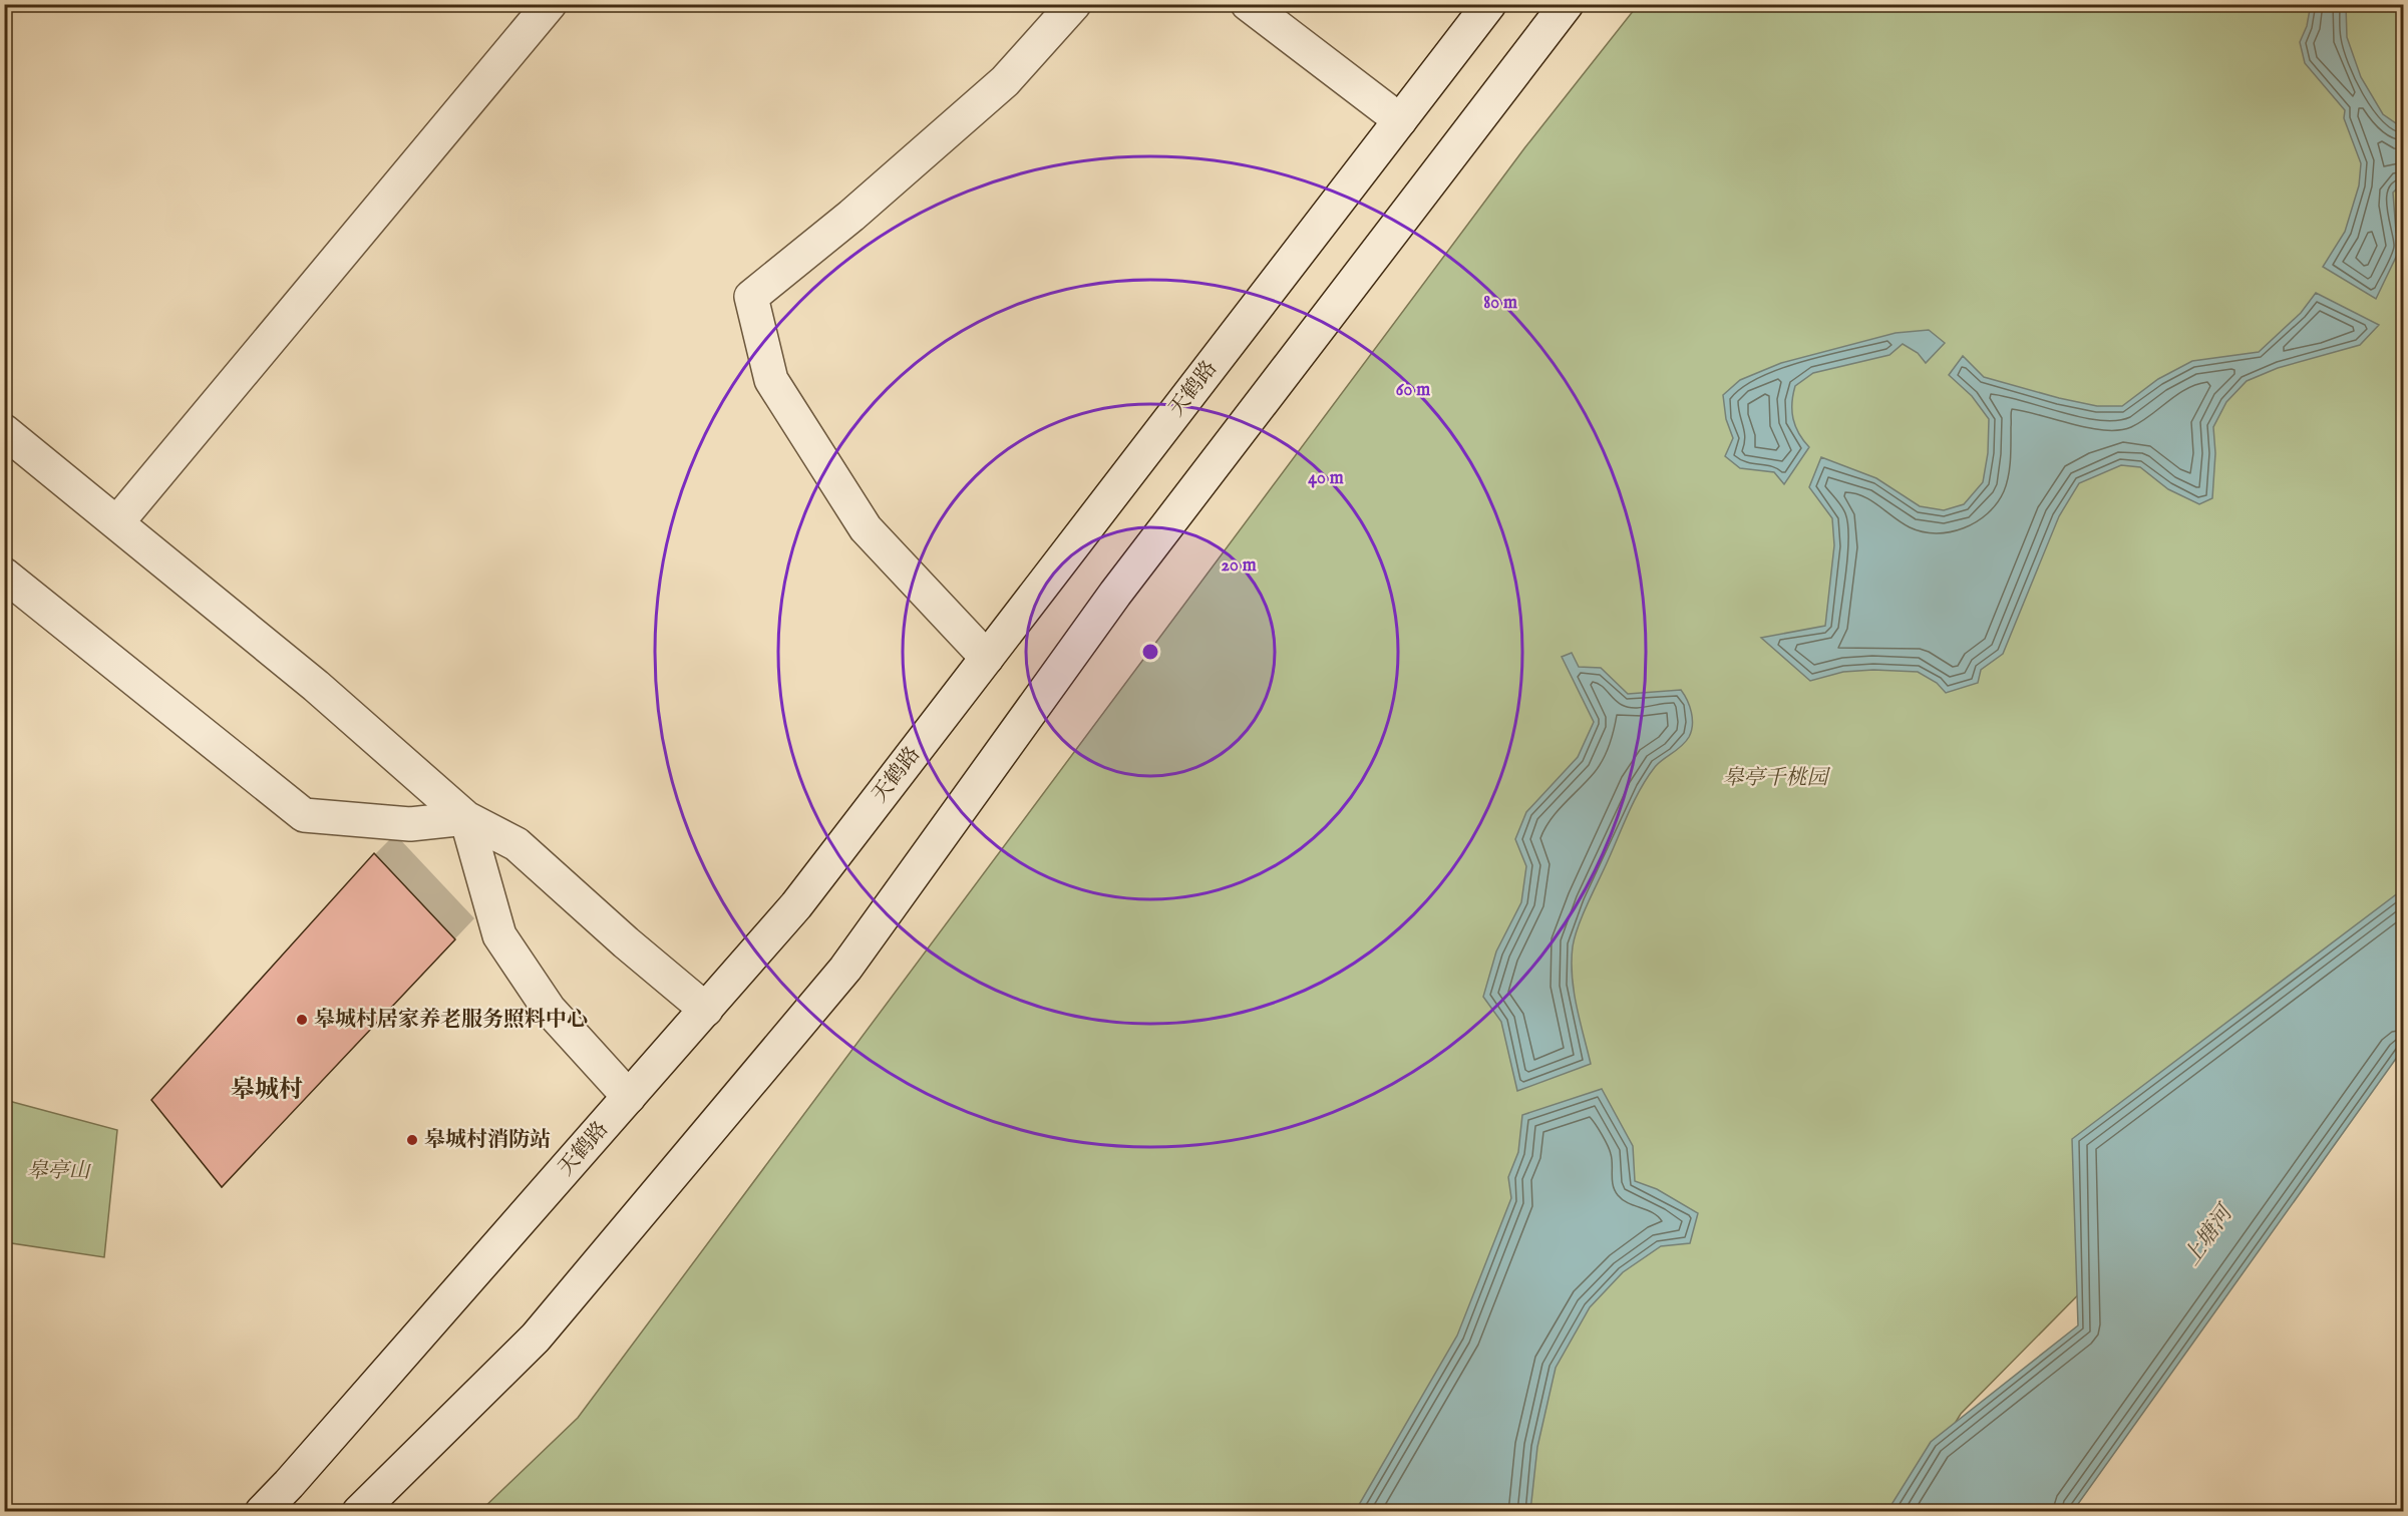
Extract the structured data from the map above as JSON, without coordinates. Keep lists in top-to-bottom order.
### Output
{
  "streets": {
    "main road": ["天鹤路"]
  },
  "districts": ["皋城村"],
  "water": ["上塘河"],
  "parks": ["皋亭千桃园", "皋亭山"],
  "places": ["皋城村居家养老服务照料中心", "皋城村消防站"],
  "rings": [
    "80 m",
    "60 m",
    "40 m",
    "20 m"
  ]
}
